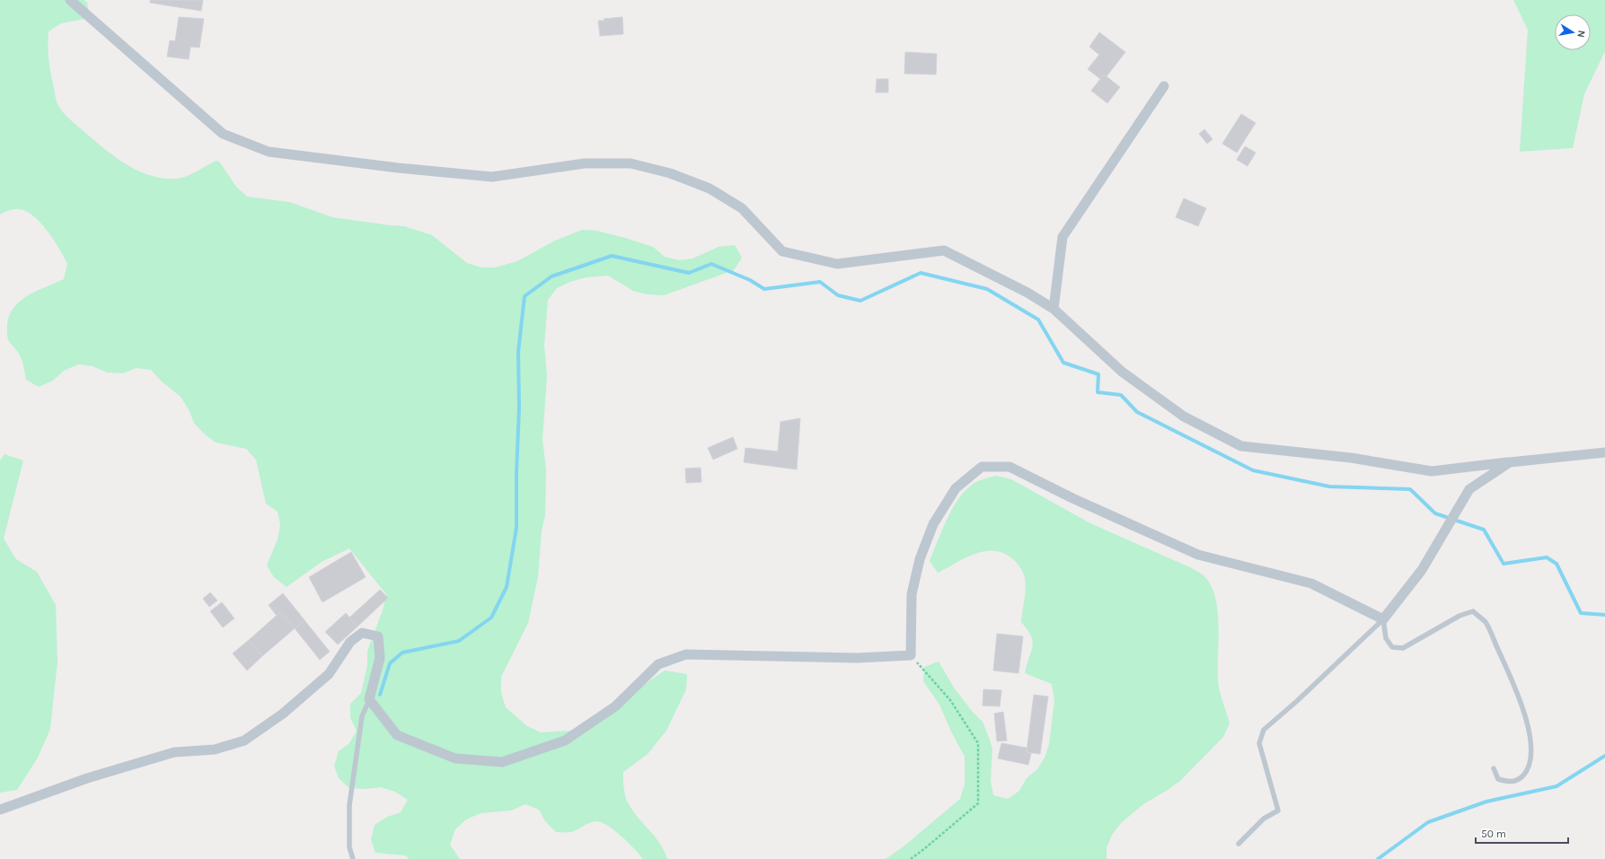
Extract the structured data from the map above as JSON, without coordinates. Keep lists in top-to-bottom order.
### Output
{
  "scale_bar": "50 m",
  "north": "right"
}
